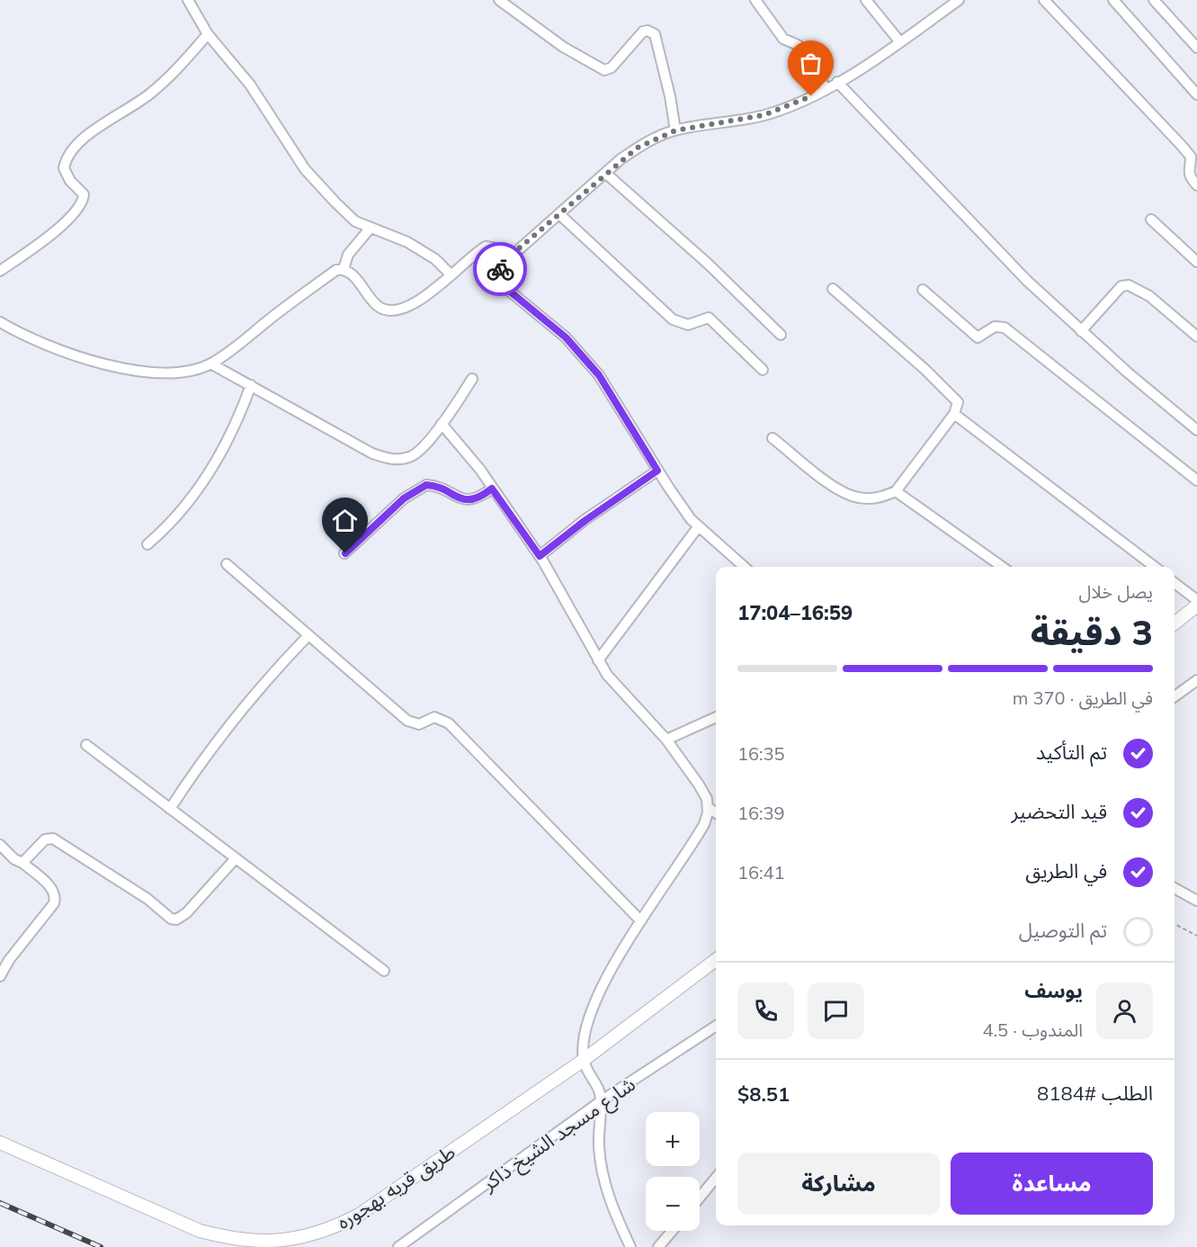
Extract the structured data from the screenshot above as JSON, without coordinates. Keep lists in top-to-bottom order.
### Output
{
  "streets": {
    "street": ["شارع مسجد الشيخ ذاكر", "طريق قريه بهجوره"]
  },
  "page": {
    "heading": ["3 دقيقة", "يصل خلال", "16:59–17:04"],
    "panel": [
      "يوسف",
      "المندوب · 4.5",
      "الطلب #8184",
      "$8.51"
    ],
    "bar": "في الطريق · 370 m",
    "list": [
      ["تم التأكيد", "16:35"],
      ["قيد التحضير", "16:39"],
      ["في الطريق", "16:41"],
      "تم التوصيل"
    ],
    "map_buttons": ["+", "−"],
    "buttons": ["مساعدة", "مشاركة"]
  }
}
